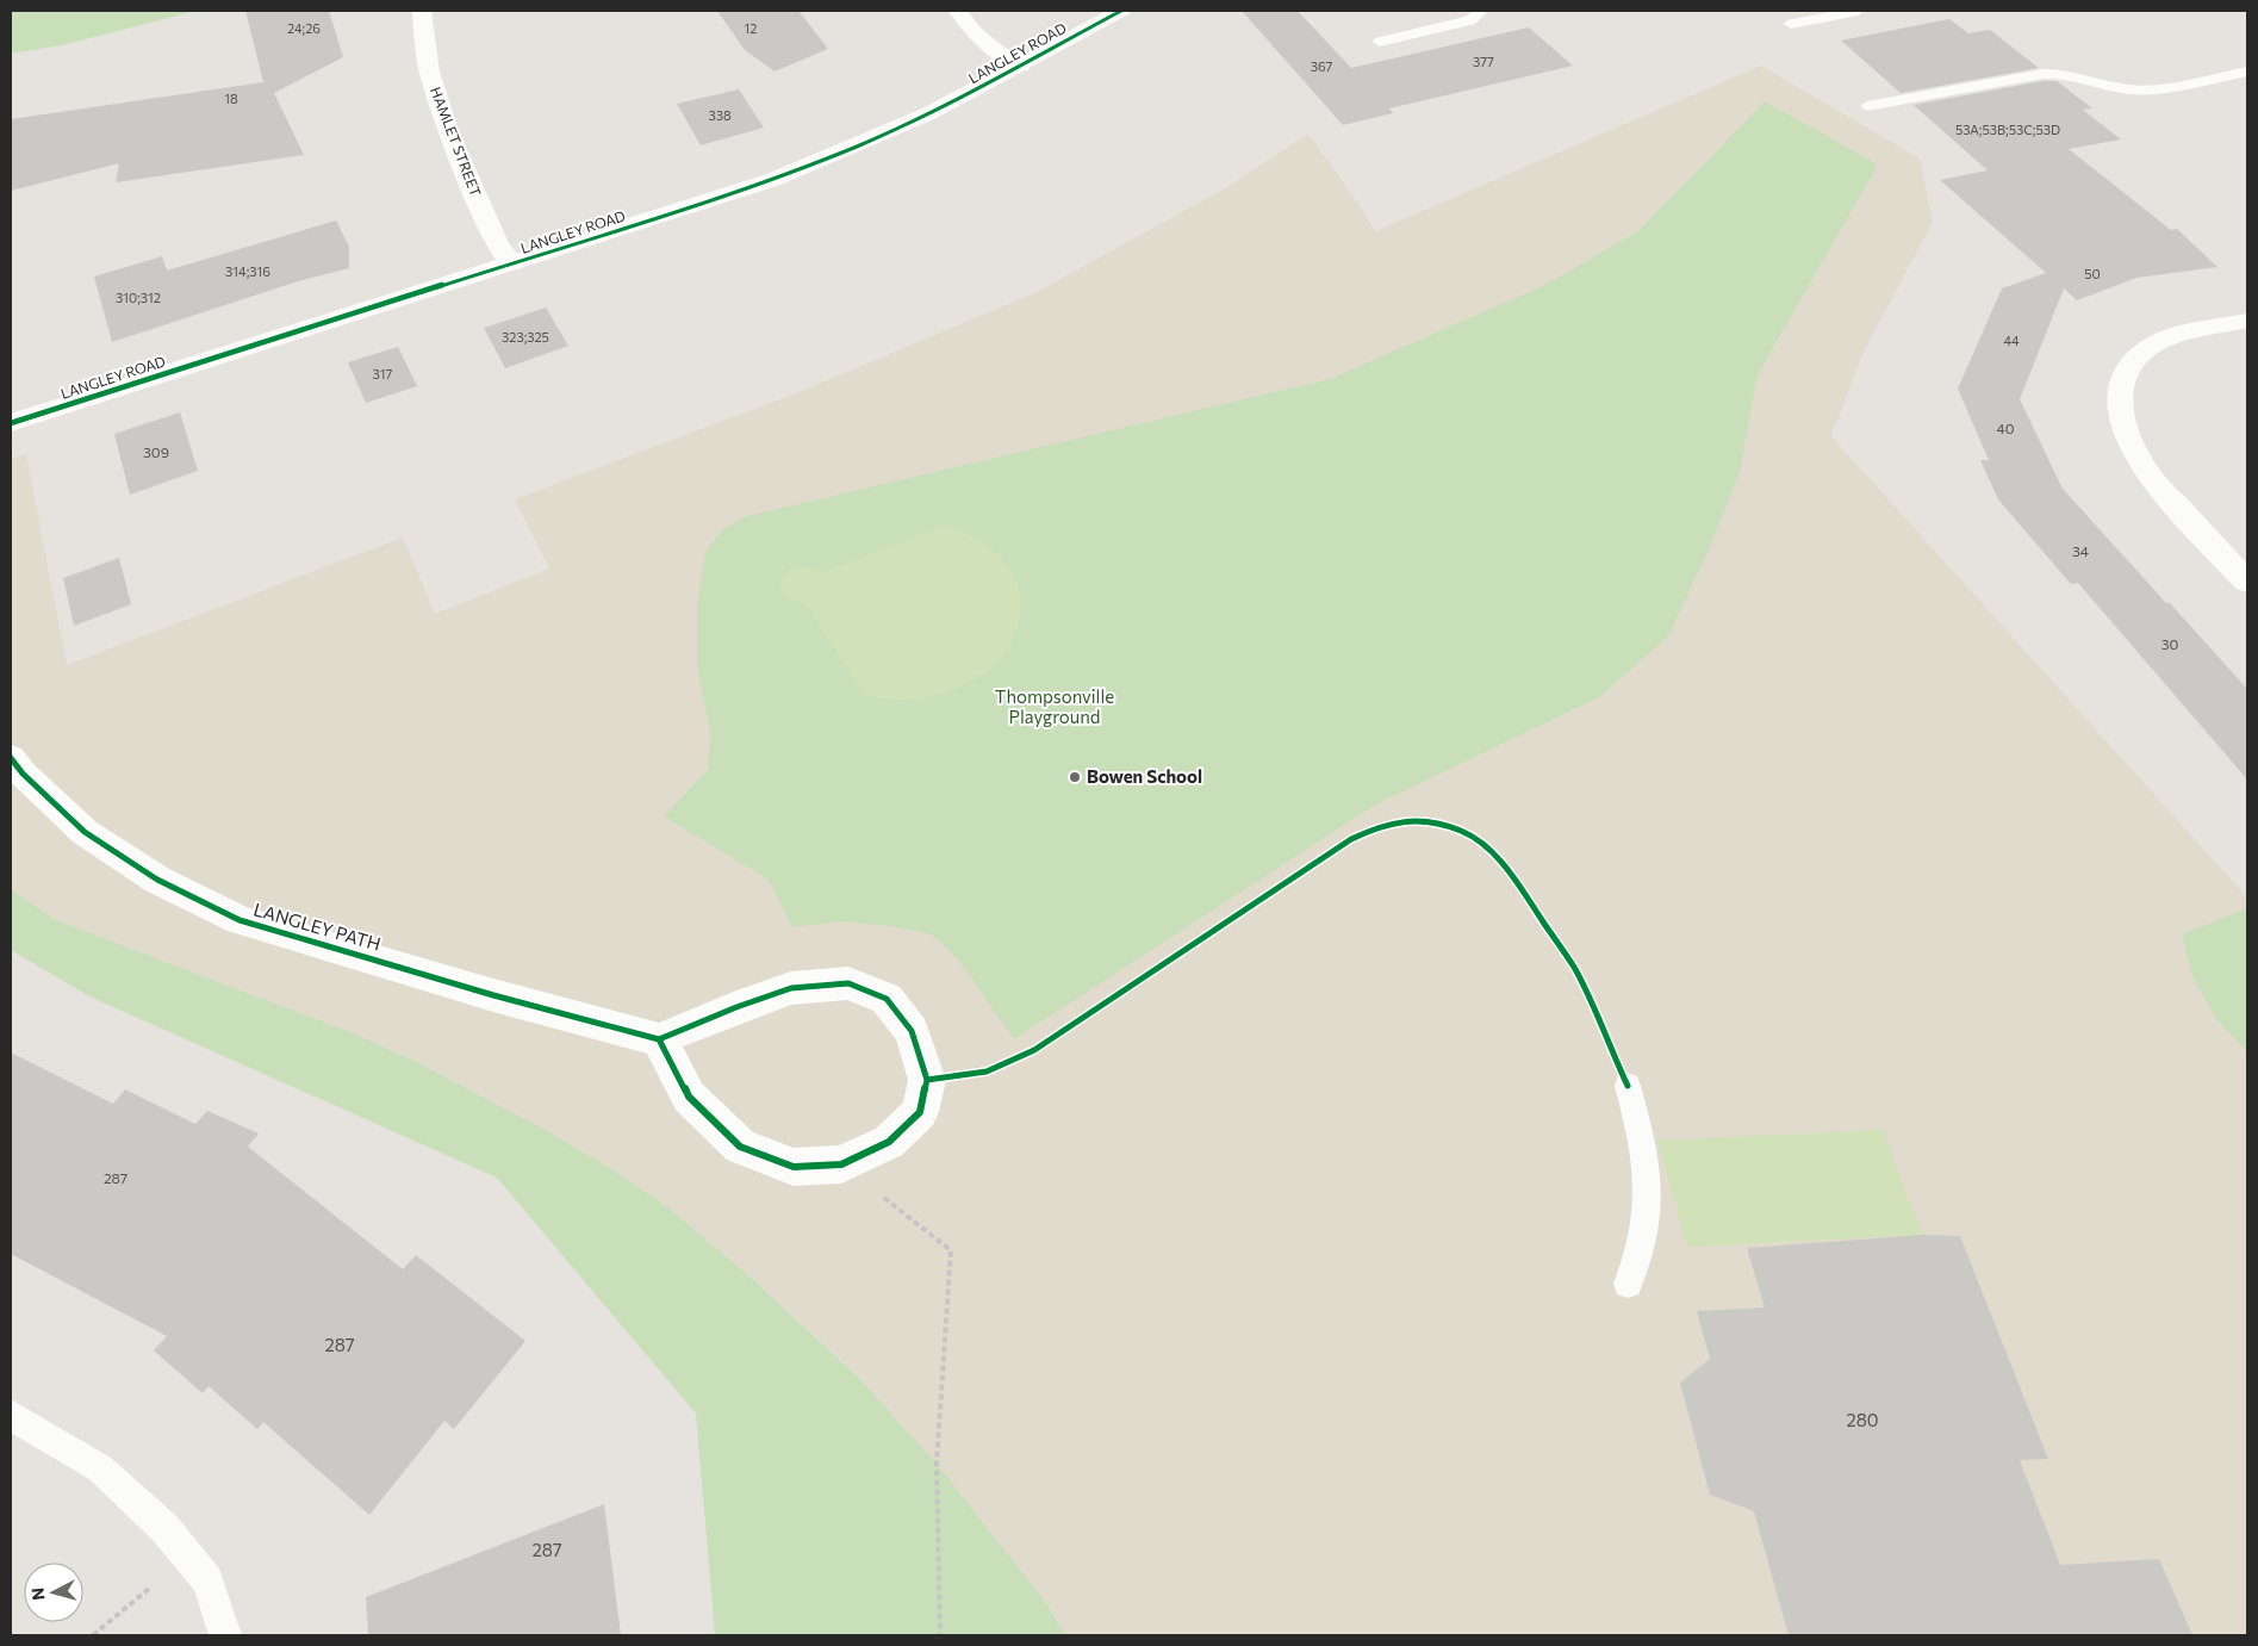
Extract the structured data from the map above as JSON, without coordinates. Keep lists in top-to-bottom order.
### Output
{
  "streets": {
    "street": ["LANGLEY ROAD", "HAMLET STREET", "LANGLEY PATH"]
  },
  "crossings": [
    ["LANGLEY ROAD", "HAMLET STREET"]
  ],
  "parks": ["Thompsonville Playground"],
  "places": ["Bowen School"],
  "house_numbers": [
    "24;26",
    "12",
    "377",
    "367",
    "18",
    "338",
    "53A;53B;53C;53D",
    "314;316",
    "50",
    "310;312",
    "323;325",
    "44",
    "317",
    "40",
    "309",
    "34",
    "30",
    "287",
    "287",
    "280",
    "287"
  ],
  "north": "left"
}
